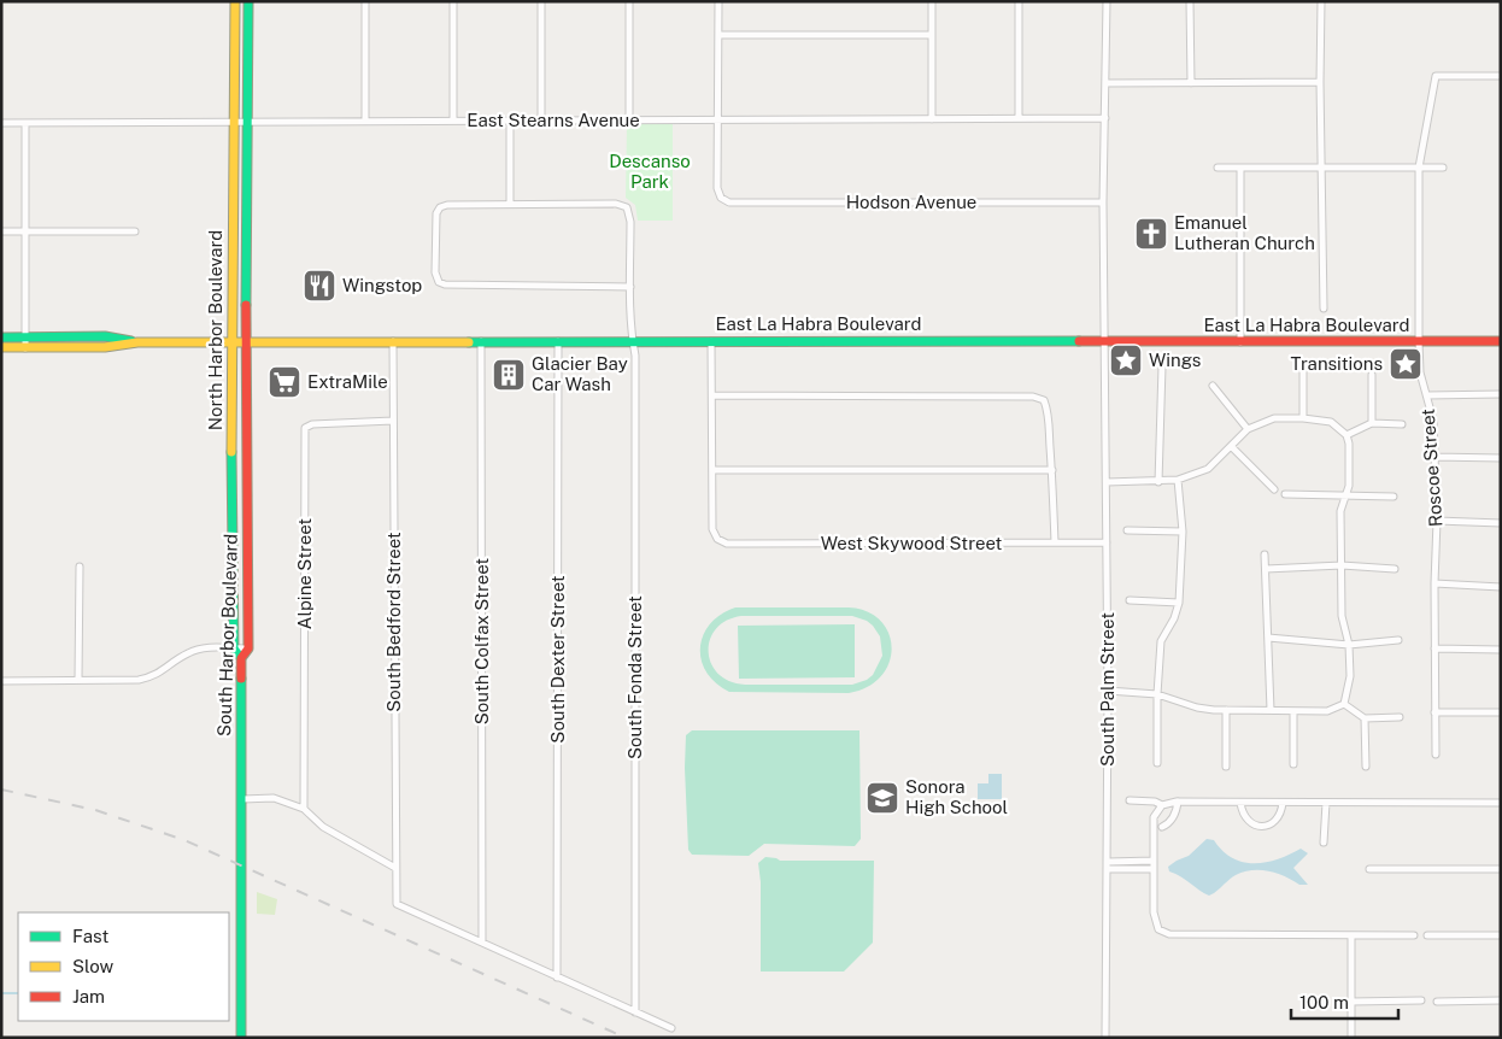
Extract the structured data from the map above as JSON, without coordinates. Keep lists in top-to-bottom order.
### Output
{
  "streets": {
    "main road": ["East La Habra Boulevard", "North Harbor Boulevard", "South Harbor Boulevard"],
    "street": [
      "East Stearns Avenue",
      "Hodson Avenue",
      "Roscoe Street",
      "West Skywood Street",
      "Alpine Street",
      "South Bedford Street",
      "South Colfax Street",
      "South Dexter Street",
      "South Fonda Street",
      "South Palm Street"
    ]
  },
  "crossings": [
    ["East Stearns Avenue", "Hodson Avenue"],
    ["East Stearns Avenue", "North Harbor Boulevard"],
    ["East Stearns Avenue", "South Palm Street"],
    ["Hodson Avenue", "South Palm Street"],
    ["East La Habra Boulevard", "North Harbor Boulevard"],
    ["East La Habra Boulevard", "Roscoe Street"],
    ["East La Habra Boulevard", "South Bedford Street"],
    ["East La Habra Boulevard", "South Harbor Boulevard"],
    ["East La Habra Boulevard", "South Colfax Street"],
    ["East La Habra Boulevard", "South Dexter Street"],
    ["East La Habra Boulevard", "South Fonda Street"],
    ["East La Habra Boulevard", "South Palm Street"],
    ["North Harbor Boulevard", "South Harbor Boulevard"],
    ["West Skywood Street", "South Palm Street"],
    ["Alpine Street", "South Bedford Street"],
    ["South Bedford Street", "South Colfax Street"]
  ],
  "parks": ["Descanso Park"],
  "places": {
    "church": ["Emanuel Lutheran Church"],
    "restaurant": ["Wingstop"],
    "place": ["Wings", "Transitions"],
    "building": ["Glacier Bay Car Wash"],
    "supermarket": ["ExtraMile"],
    "school or university": ["Sonora High School"]
  },
  "legend": ["Fast", "Slow", "Jam"],
  "scale_bar": "100 m"
}
